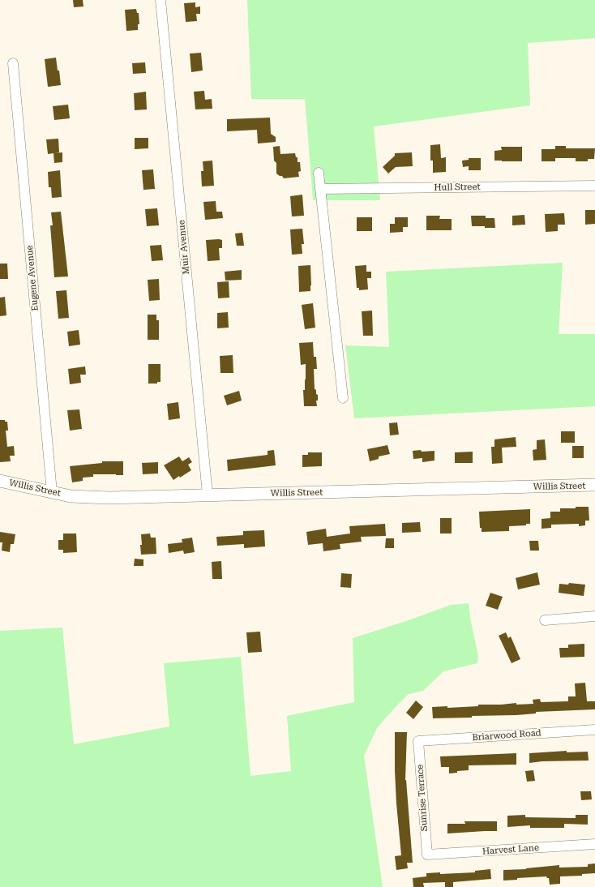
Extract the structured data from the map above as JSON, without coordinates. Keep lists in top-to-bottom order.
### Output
{
  "streets": {
    "main road": ["Willis Street"],
    "street": [
      "Hull Street",
      "Muir Avenue",
      "Eugene Avenue",
      "Briarwood Road",
      "Sunrise Terrace",
      "Harvest Lane"
    ]
  },
  "crossings": [
    ["Muir Avenue", "Willis Street"],
    ["Eugene Avenue", "Willis Street"],
    ["Briarwood Road", "Sunrise Terrace"],
    ["Sunrise Terrace", "Harvest Lane"]
  ]
}
